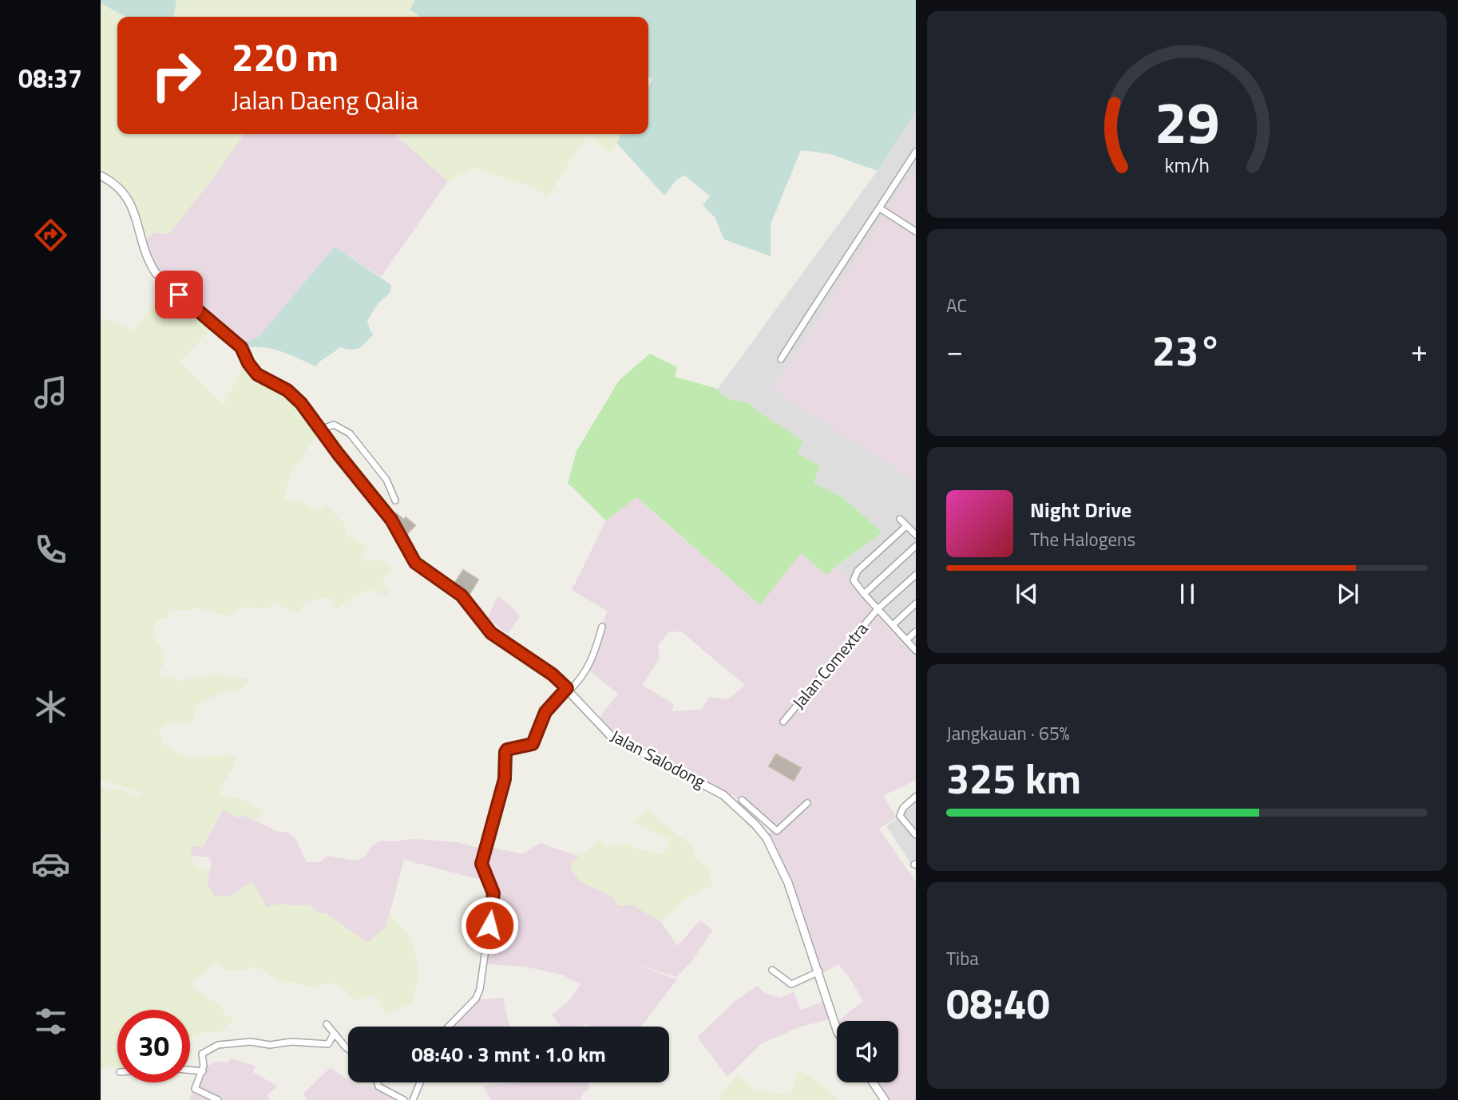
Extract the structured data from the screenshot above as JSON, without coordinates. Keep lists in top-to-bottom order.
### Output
{
  "streets": {
    "street": ["Jalan Comextra", "Jalan Salodong"]
  },
  "page": {
    "tabs": "08:37",
    "turn": ["220 m", "Jalan Daeng Qalia"],
    "tile": [
      "AC",
      ["Jangkauan · 65%", "325 km"],
      ["Tiba", "08:40"]
    ],
    "heat": ["−", "23°", "+"],
    "song": ["Night Drive", "The Halogens"],
    "limit": "30",
    "trip": "08:40 · 3 mnt · 1.0 km",
    "gauge": ["29", "km/h"]
  }
}
